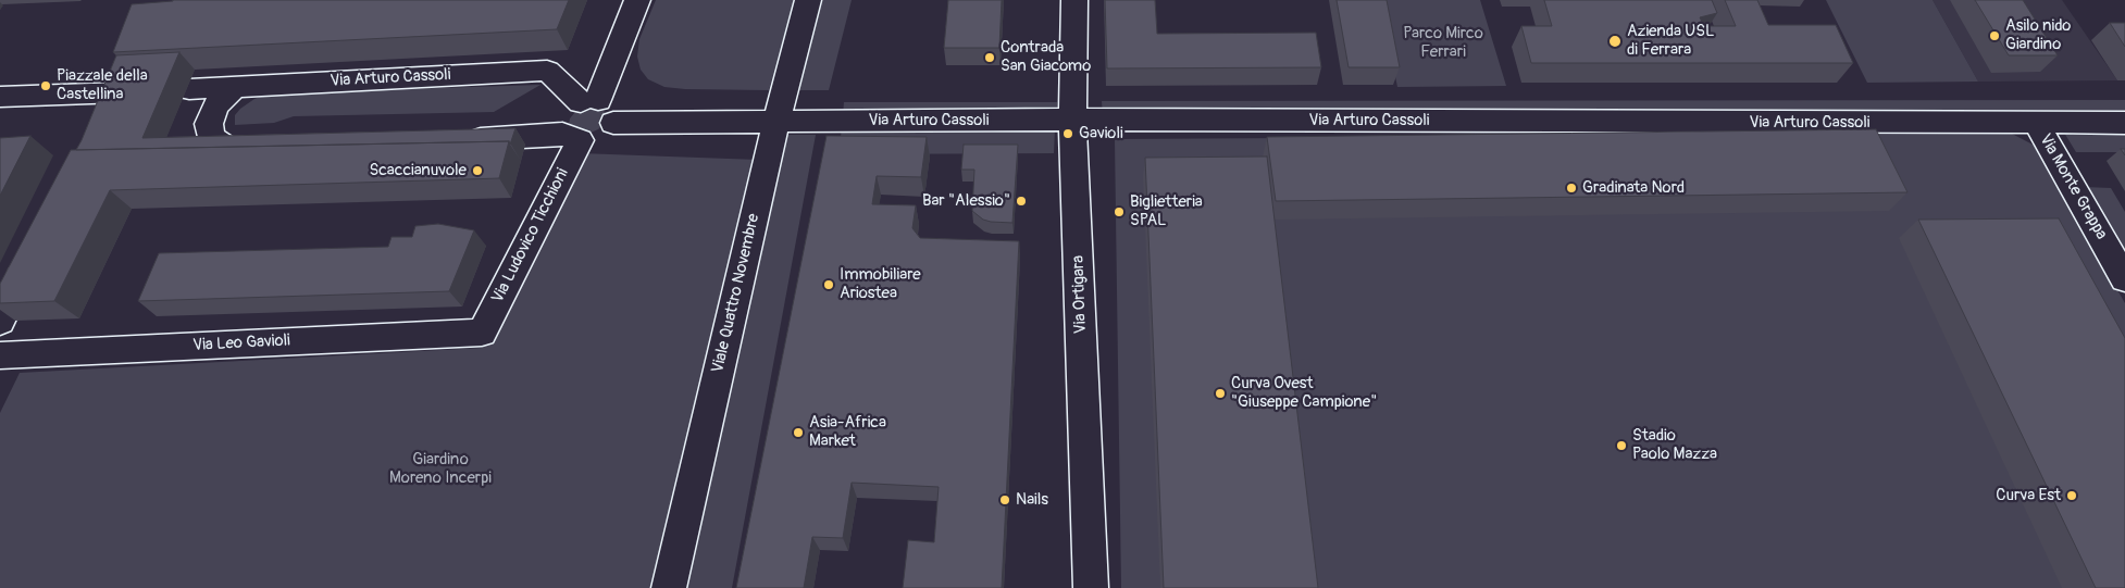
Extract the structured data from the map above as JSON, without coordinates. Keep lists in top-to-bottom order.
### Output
{
  "streets": {
    "street": [
      "Via Arturo Cassoli",
      "Via Monte Grappa",
      "Via Ludovico Ticchioni",
      "Viale Quattro Novembre",
      "Via Ortigara",
      "Via Leo Gavioli"
    ]
  },
  "crossings": [
    ["Via Arturo Cassoli", "Via Monte Grappa"],
    ["Via Arturo Cassoli", "Viale Quattro Novembre"],
    ["Via Arturo Cassoli", "Via Ortigara"],
    ["Via Ludovico Ticchioni", "Via Leo Gavioli"]
  ],
  "parks": ["Parco Mirco Ferrari", "Giardino Moreno Incerpi"],
  "places": [
    "Asilo nido Giardino",
    "Azienda USL di Ferrara",
    "Contrada San Giacomo",
    "Piazzale della Castellina",
    "Gavioli",
    "Scaccianuvole",
    "Gradinata Nord",
    "Bar \"Alessio\"",
    "Biglietteria SPAL",
    "Immobiliare Ariostea",
    "Curva Ovest \"Giuseppe Campione\"",
    "Asia-Africa Market",
    "Stadio Paolo Mazza",
    "Curva Est",
    "Nails"
  ]
}
